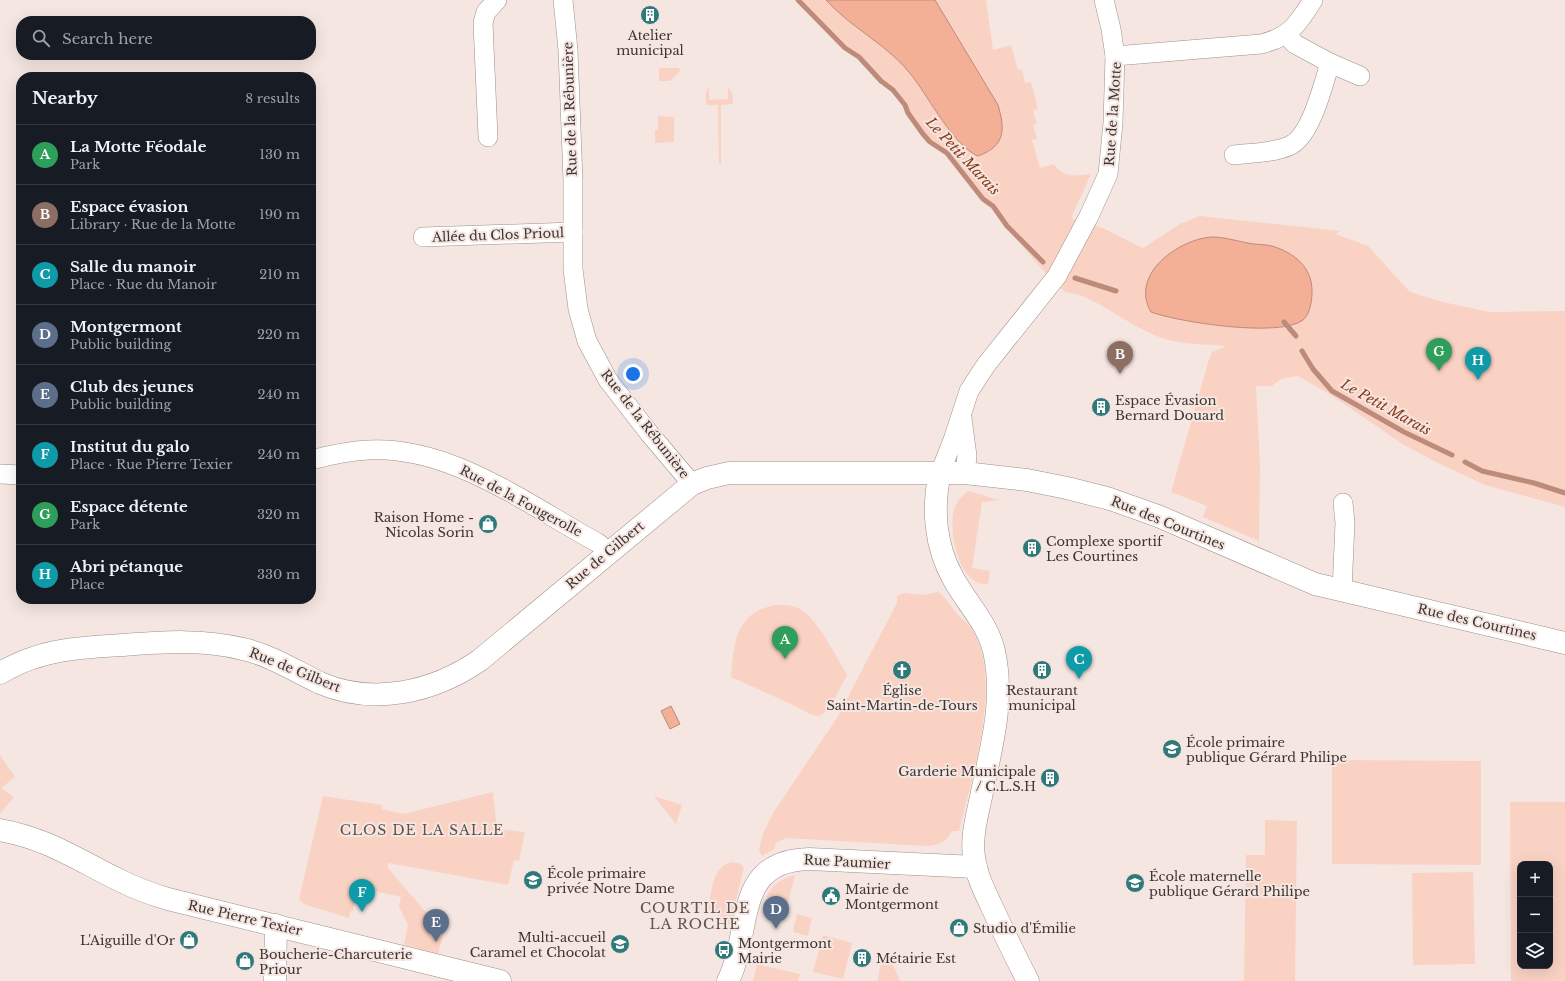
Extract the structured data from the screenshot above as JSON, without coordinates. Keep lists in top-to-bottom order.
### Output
{
  "streets": {
    "street": [
      "Rue de la Rébunière",
      "Rue de la Motte",
      "Allée du Clos Prioul",
      "Rue de la Fougerolle",
      "Rue des Courtines",
      "Rue de Gilbert",
      "Rue Paumier",
      "Rue Pierre Texier"
    ]
  },
  "crossings": [
    ["Rue de la Rébunière", "Rue de la Motte"],
    ["Rue de la Rébunière", "Allée du Clos Prioul"],
    ["Rue de la Rébunière", "Rue des Courtines"],
    ["Rue de la Rébunière", "Rue de Gilbert"],
    ["Rue de la Motte", "Rue des Courtines"],
    ["Rue de la Fougerolle", "Rue de Gilbert"]
  ],
  "districts": ["CLOS DE LA SALLE", "COURTIL DE LA ROCHE"],
  "water": ["Le Petit Marais"],
  "places": {
    "building": [
      "Atelier municipal",
      "Espace Évasion Bernard Douard",
      "Complexe sportif Les Courtines",
      "Restaurant municipal",
      "Garderie Municipale / C.L.S.H",
      "Métairie Est"
    ],
    "shop": [
      "Raison Home - Nicolas Sorin",
      "Studio d'Émilie",
      "L'Aiguille d'Or",
      "Boucherie-Charcuterie Priour"
    ],
    "church": ["Église Saint-Martin-de-Tours"],
    "school or university": [
      "École primaire publique Gérard Philipe",
      "École primaire privée Notre Dame",
      "École maternelle publique Gérard Philipe",
      "Multi-accueil Caramel et Chocolat"
    ],
    "public building": ["Mairie de Montgermont"],
    "bus stop": ["Montgermont Mairie"]
  },
  "page": {
    "search": "Search here",
    "heading": ["Nearby", "8 results"],
    "list": [
      {
        "mark": "A",
        "name": "La Motte Féodale",
        "note": "Park",
        "value": "130 m"
      },
      {
        "mark": "B",
        "name": "Espace évasion",
        "note": "Library · Rue de la Motte",
        "value": "190 m"
      },
      {
        "mark": "C",
        "name": "Salle du manoir",
        "note": "Place · Rue du Manoir",
        "value": "210 m"
      },
      {
        "mark": "D",
        "name": "Montgermont",
        "note": "Public building",
        "value": "220 m"
      },
      {
        "mark": "E",
        "name": "Club des jeunes",
        "note": "Public building",
        "value": "240 m"
      },
      {
        "mark": "F",
        "name": "Institut du galo",
        "note": "Place · Rue Pierre Texier",
        "value": "240 m"
      },
      {
        "mark": "G",
        "name": "Espace détente",
        "note": "Park",
        "value": "320 m"
      },
      {
        "mark": "H",
        "name": "Abri pétanque",
        "note": "Place",
        "value": "330 m"
      }
    ],
    "pins": [
      "G",
      "B",
      "H",
      "A",
      "C",
      "F",
      "D",
      "E"
    ],
    "map_buttons": ["+", "−"]
  }
}
